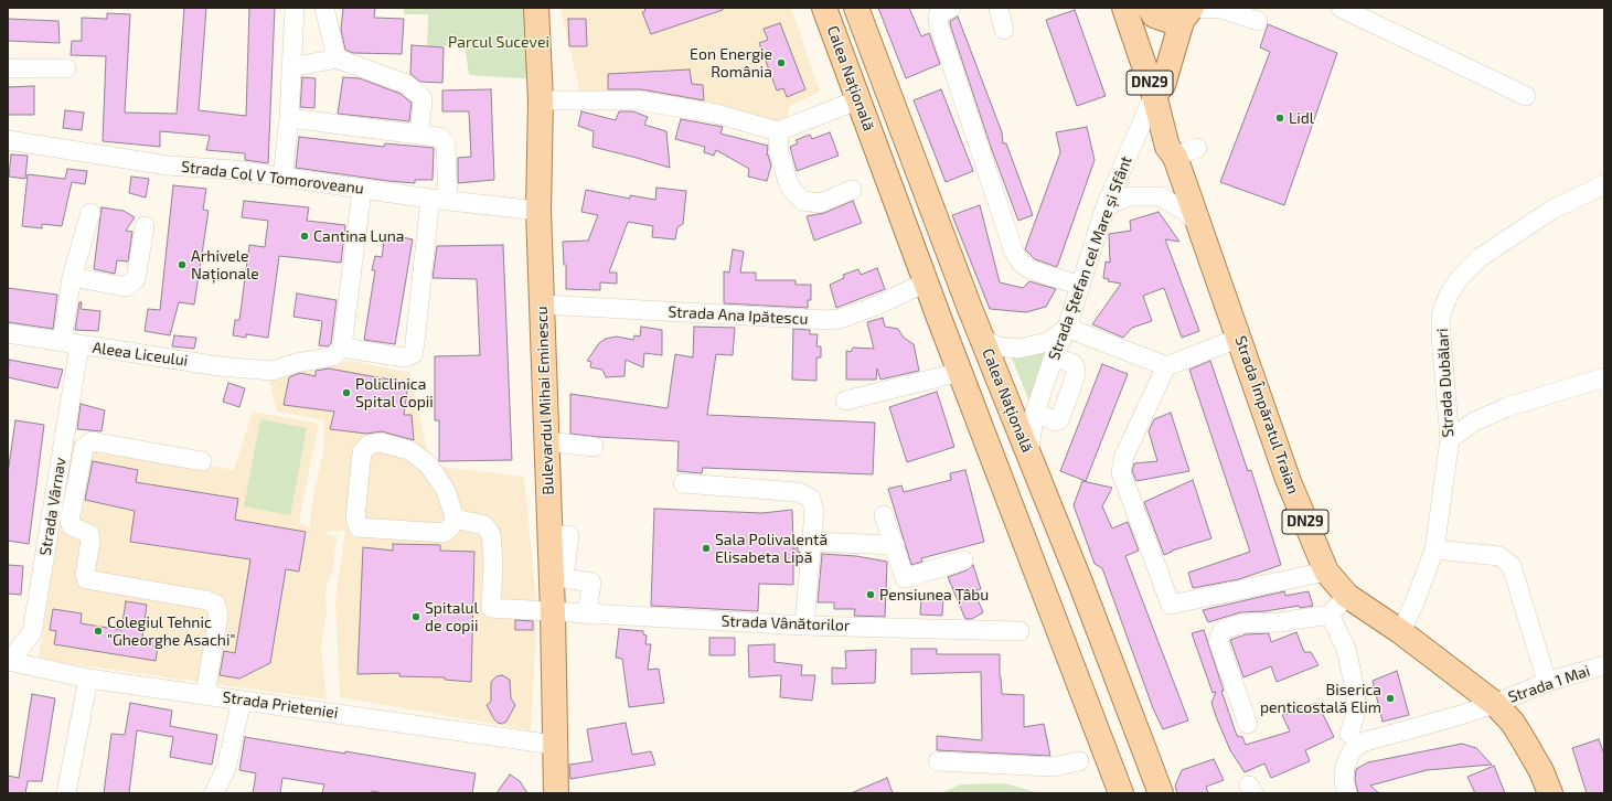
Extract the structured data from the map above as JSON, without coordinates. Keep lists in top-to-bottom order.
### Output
{
  "streets": {
    "main road": [
      "Calea Națională",
      "DN29",
      "Strada Ștefan cel Mare și Sfânt",
      "Bulevardul Mihai Eminescu",
      "Strada Împăratul Traian"
    ],
    "street": [
      "Strada Col V Tomoroveanu",
      "Strada Ana Ipătescu",
      "Aleea Liceului",
      "Strada Dubălari",
      "Strada Vârnav",
      "Strada Vânătorilor",
      "Strada 1 Mai",
      "Strada Prieteniei"
    ]
  },
  "crossings": [
    ["Calea Națională", "Strada Ștefan cel Mare și Sfânt"],
    ["Calea Națională", "Strada Ana Ipătescu"],
    ["Strada Col V Tomoroveanu", "Bulevardul Mihai Eminescu"],
    ["Strada Ștefan cel Mare și Sfânt", "Strada Împăratul Traian"],
    ["Strada Ana Ipătescu", "Bulevardul Mihai Eminescu"],
    ["Aleea Liceului", "Strada Vârnav"],
    ["Strada Dubălari", "Strada Împăratul Traian"],
    ["Bulevardul Mihai Eminescu", "Strada Vânătorilor"],
    ["Bulevardul Mihai Eminescu", "Strada Prieteniei"],
    ["Strada Împăratul Traian", "Strada 1 Mai"],
    ["Strada Vârnav", "Strada Prieteniei"]
  ],
  "parks": ["Parcul Sucevei"],
  "places": [
    "Eon Energie România",
    "Lidl",
    "Cantina Luna",
    "Arhivele Naționale",
    "Policlinica Spital Copii",
    "Sala Polivalentă Elisabeta Lipă",
    "Pensiunea Țâbu",
    "Spitalul de copii",
    "Colegiul Tehnic \"Gheorghe Asachi\"",
    "Biserica penticostală Elim"
  ]
}
